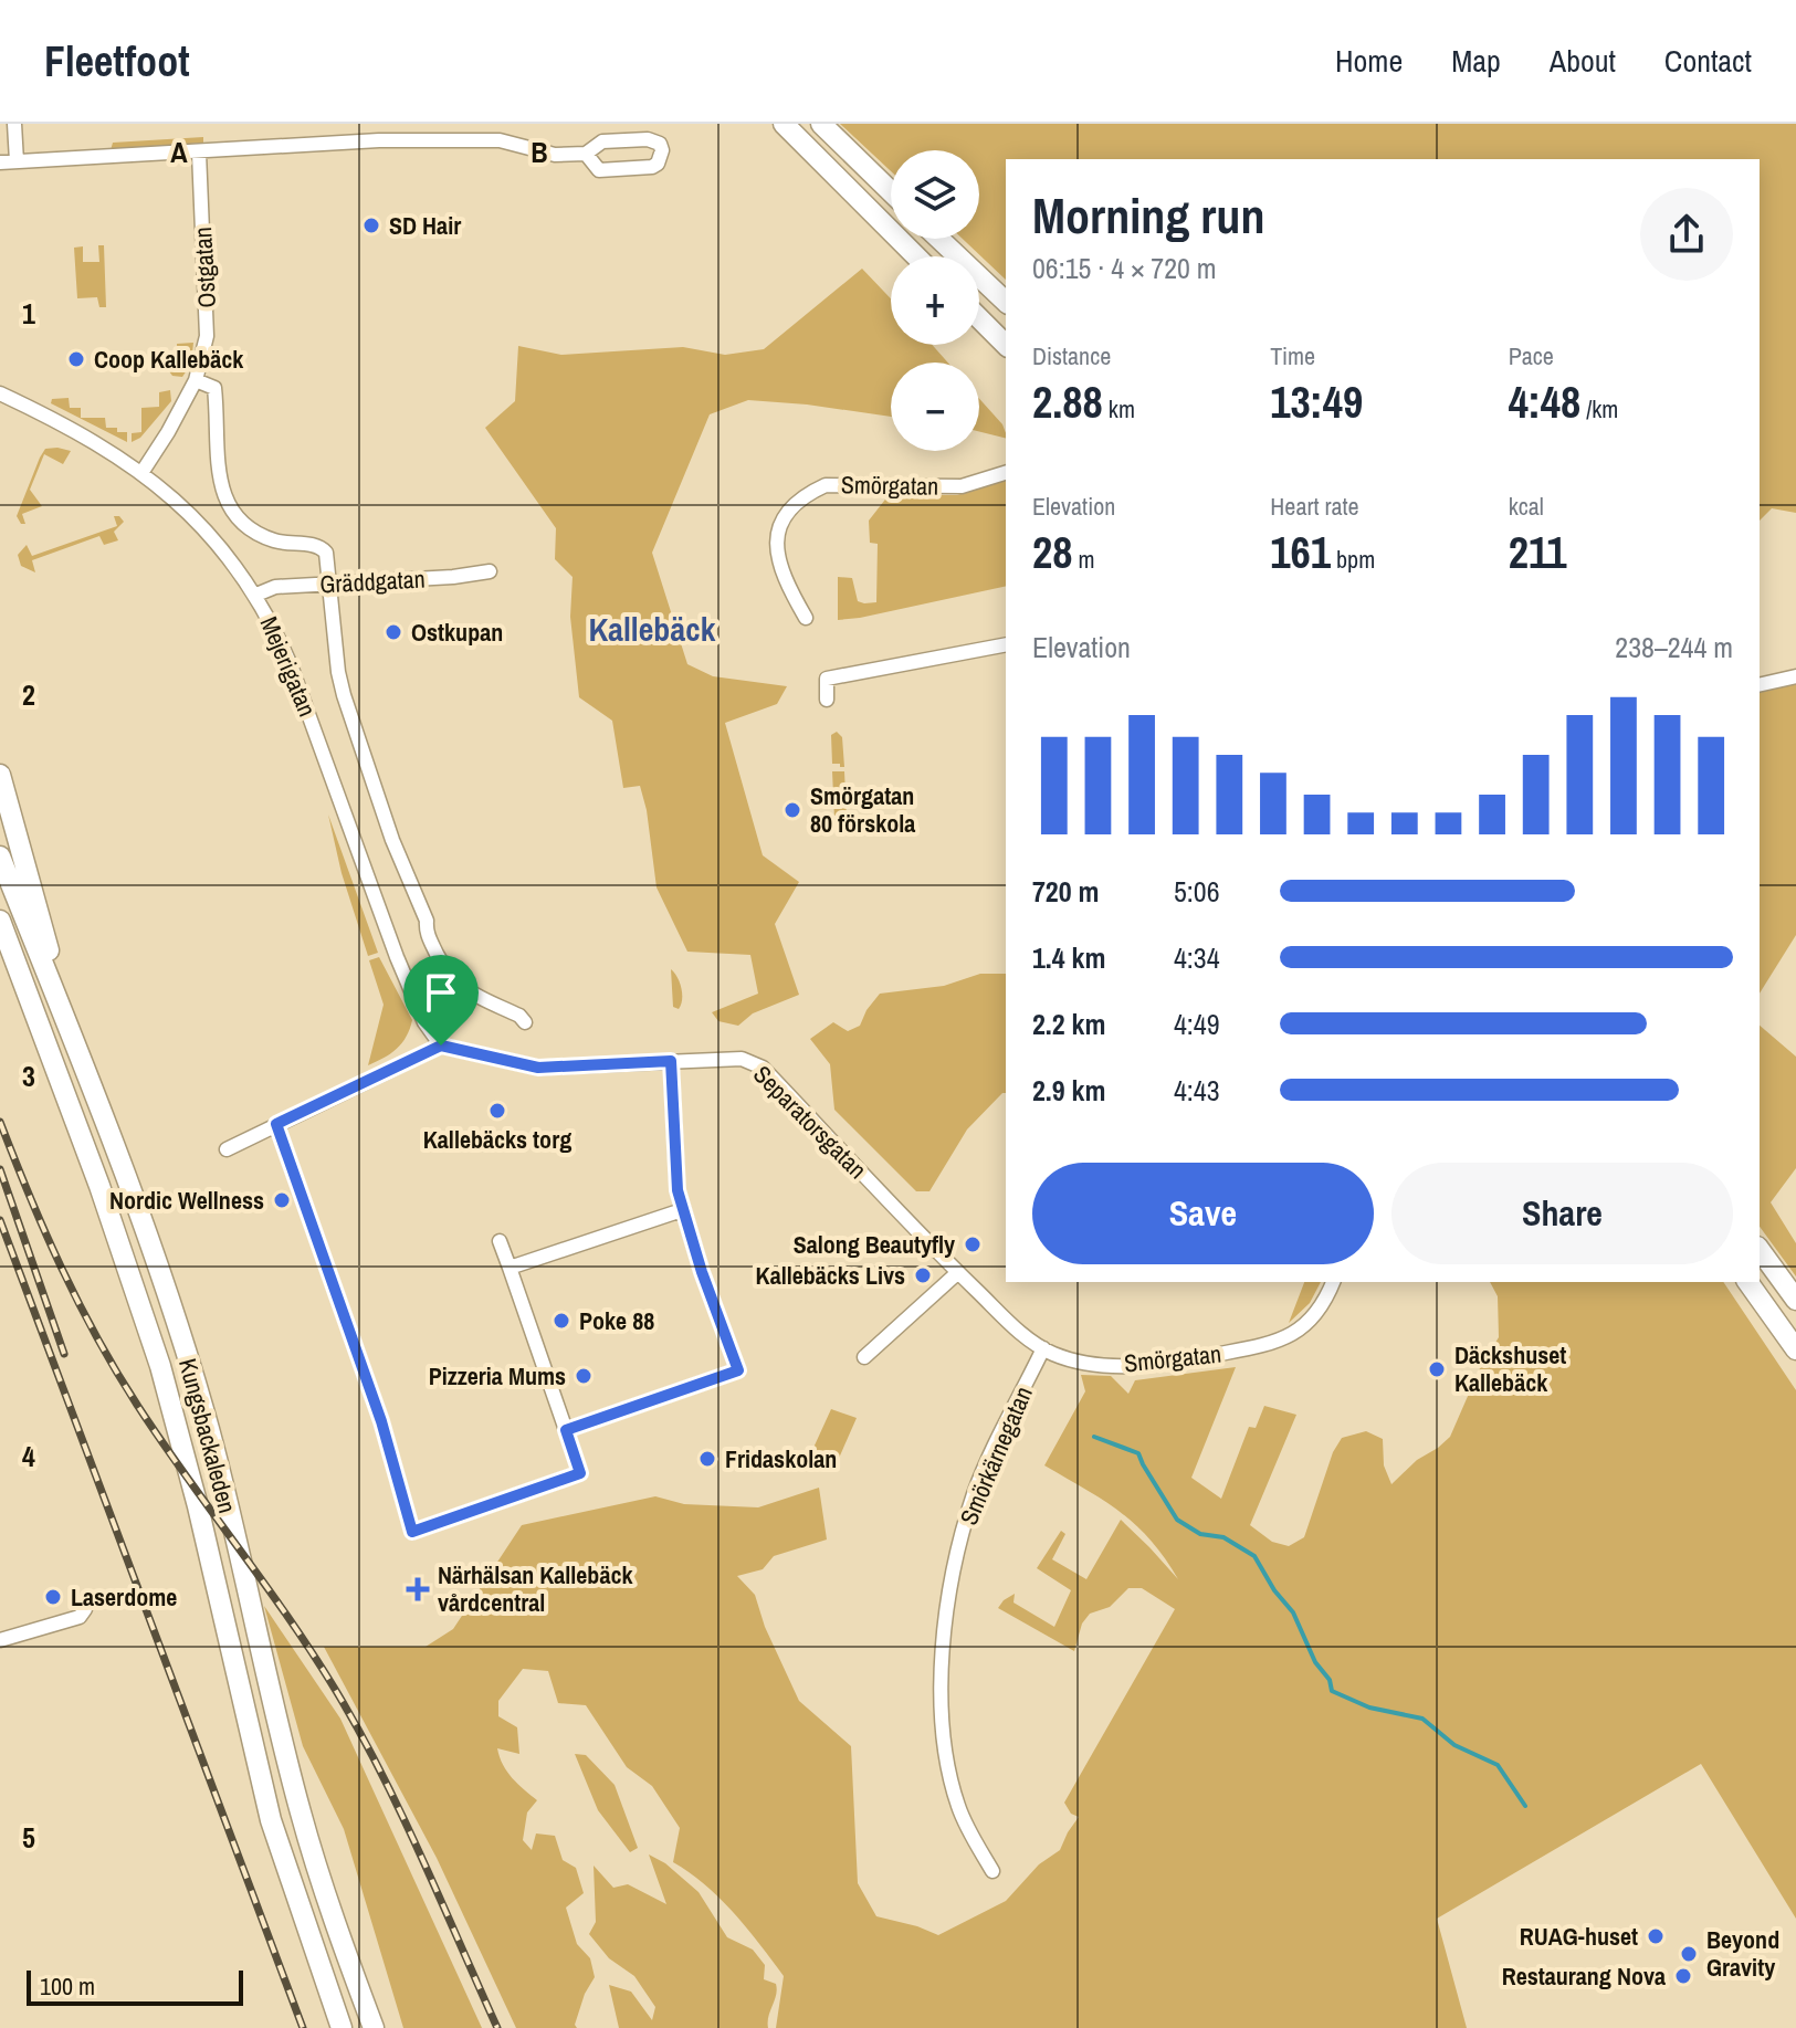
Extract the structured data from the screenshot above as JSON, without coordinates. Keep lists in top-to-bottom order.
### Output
{
  "streets": {
    "highway": ["Kungsbackaleden"],
    "street": [
      "Ostgatan",
      "Smörgatan",
      "Gräddgatan",
      "Mejerigatan",
      "Separatorsgatan",
      "Smörkärnegatan"
    ]
  },
  "crossings": [
    ["Ostgatan", "Mejerigatan"],
    ["Smörgatan", "Separatorsgatan"],
    ["Smörgatan", "Smörkärnegatan"],
    ["Gräddgatan", "Mejerigatan"],
    ["Mejerigatan", "Separatorsgatan"]
  ],
  "districts": ["Kallebäck"],
  "places": {
    "other": [
      "SD Hair",
      "Coop Kallebäck",
      "Ostkupan",
      "Smörgatan 80 förskola",
      "Kallebäcks torg",
      "Nordic Wellness",
      "Salong Beautyfly",
      "Kallebäcks Livs",
      "Poke 88",
      "Däckshuset Kallebäck",
      "Pizzeria Mums",
      "Fridaskolan",
      "Laserdome",
      "RUAG-huset",
      "Beyond Gravity",
      "Restaurang Nova"
    ],
    "health": ["Närhälsan Kallebäck vårdcentral"]
  },
  "scale_bar": "100 m",
  "page": {
    "header": "Fleetfoot",
    "nav": [
      "Home",
      "Map",
      "About",
      "Contact"
    ],
    "map_buttons": ["+", "−"],
    "heading": ["Morning run", "06:15 · 4 × 720 m"],
    "stats": [
      ["Distance", "2.88 km"],
      ["Time", "13:49"],
      ["Pace", "4:48 /km"],
      ["Elevation", "28 m"],
      ["Heart rate", "161 bpm"],
      ["kcal", "211"]
    ],
    "chart": ["Elevation", "238–244 m"],
    "list": [
      {
        "name": "720 m",
        "note": "5:06"
      },
      {
        "name": "1.4 km",
        "note": "4:34"
      },
      {
        "name": "2.2 km",
        "note": "4:49"
      },
      {
        "name": "2.9 km",
        "note": "4:43"
      }
    ],
    "buttons": ["Save", "Share"],
    "scale": "100 m"
  },
  "grid": {
    "columns": ["A", "B"],
    "rows": [
      "1",
      "2",
      "3",
      "4",
      "5"
    ]
  }
}
